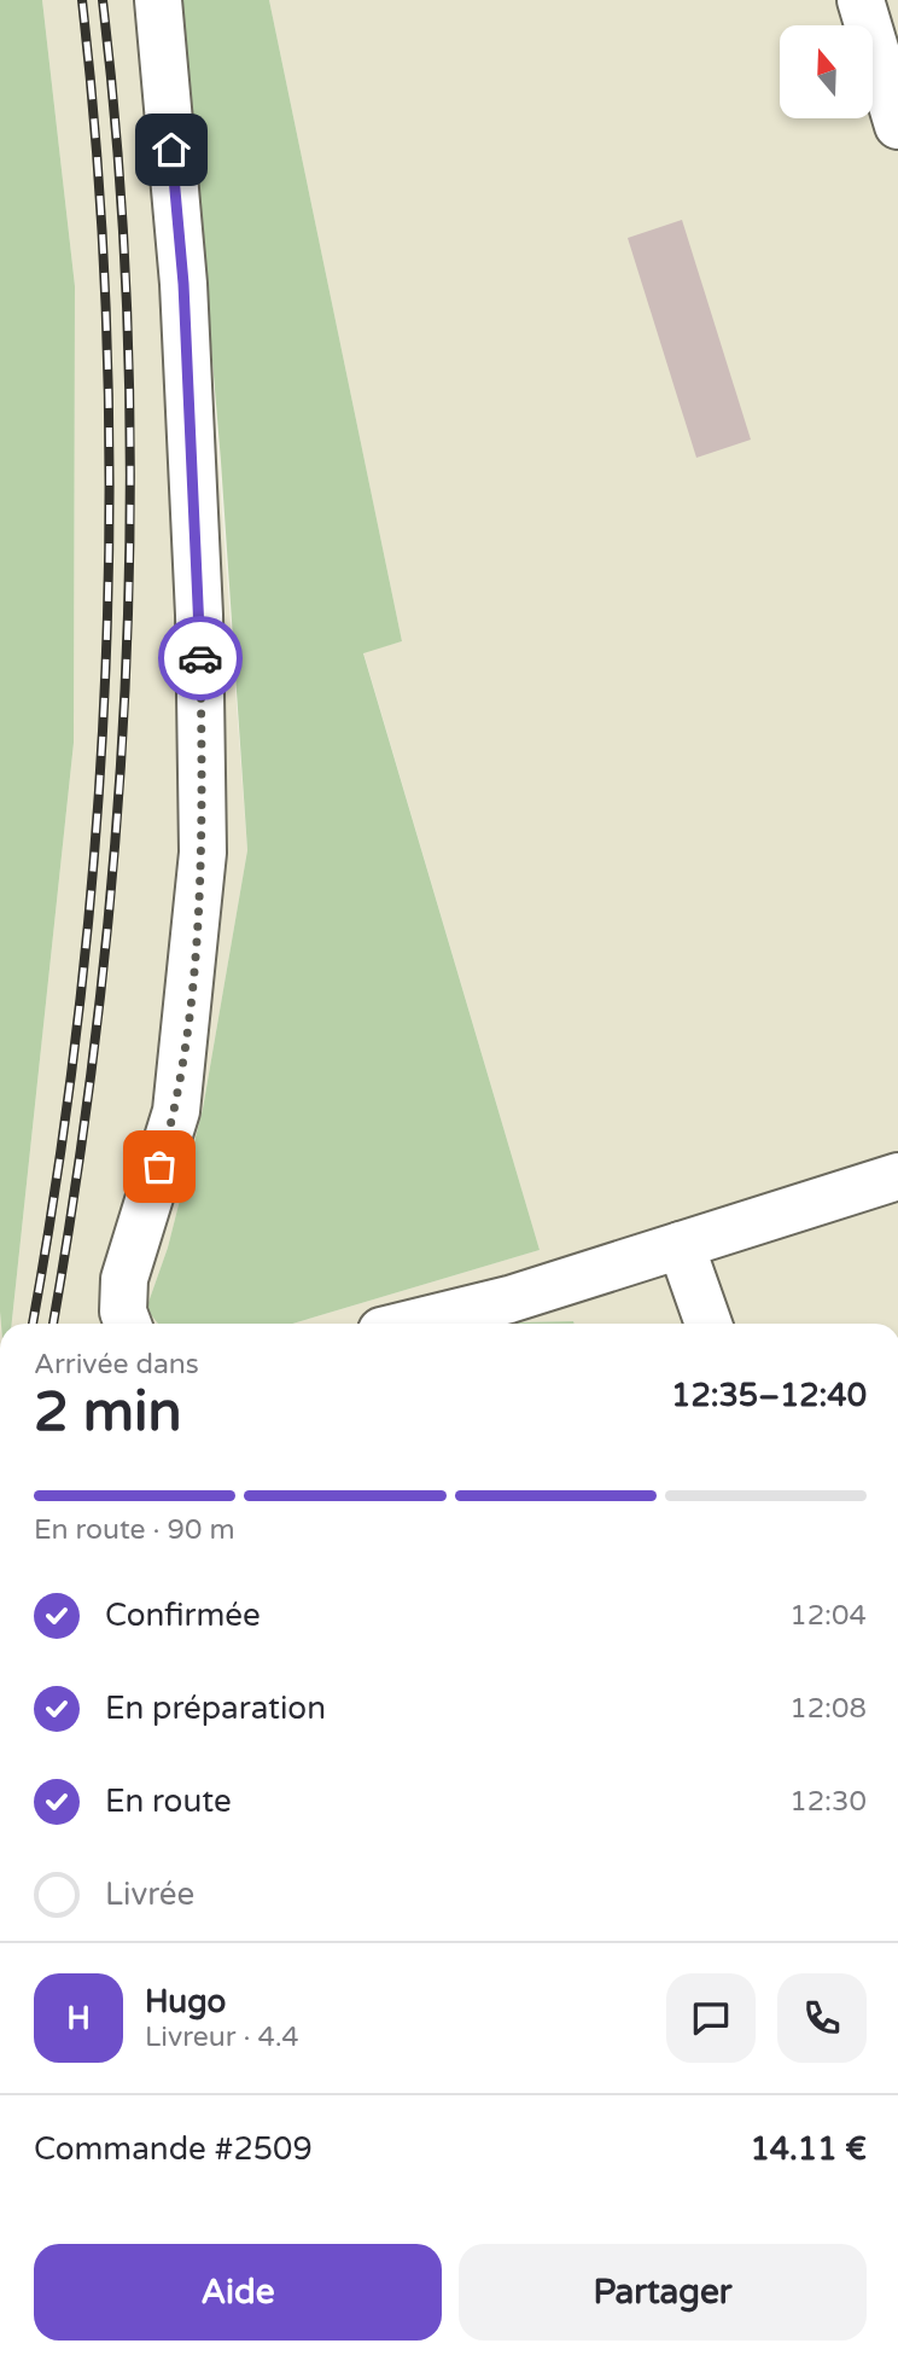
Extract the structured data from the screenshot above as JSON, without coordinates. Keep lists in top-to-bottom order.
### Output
{
  "north": "top",
  "page": {
    "heading": ["2 min", "Arrivée dans", "12:35–12:40"],
    "panel": [
      "Hugo",
      "Livreur · 4.4",
      "Commande #2509",
      "14.11 €"
    ],
    "bar": "En route · 90 m",
    "list": [
      ["Confirmée", "12:04"],
      ["En préparation", "12:08"],
      ["En route", "12:30"],
      "Livrée"
    ],
    "round": "H",
    "buttons": ["Aide", "Partager"]
  }
}
